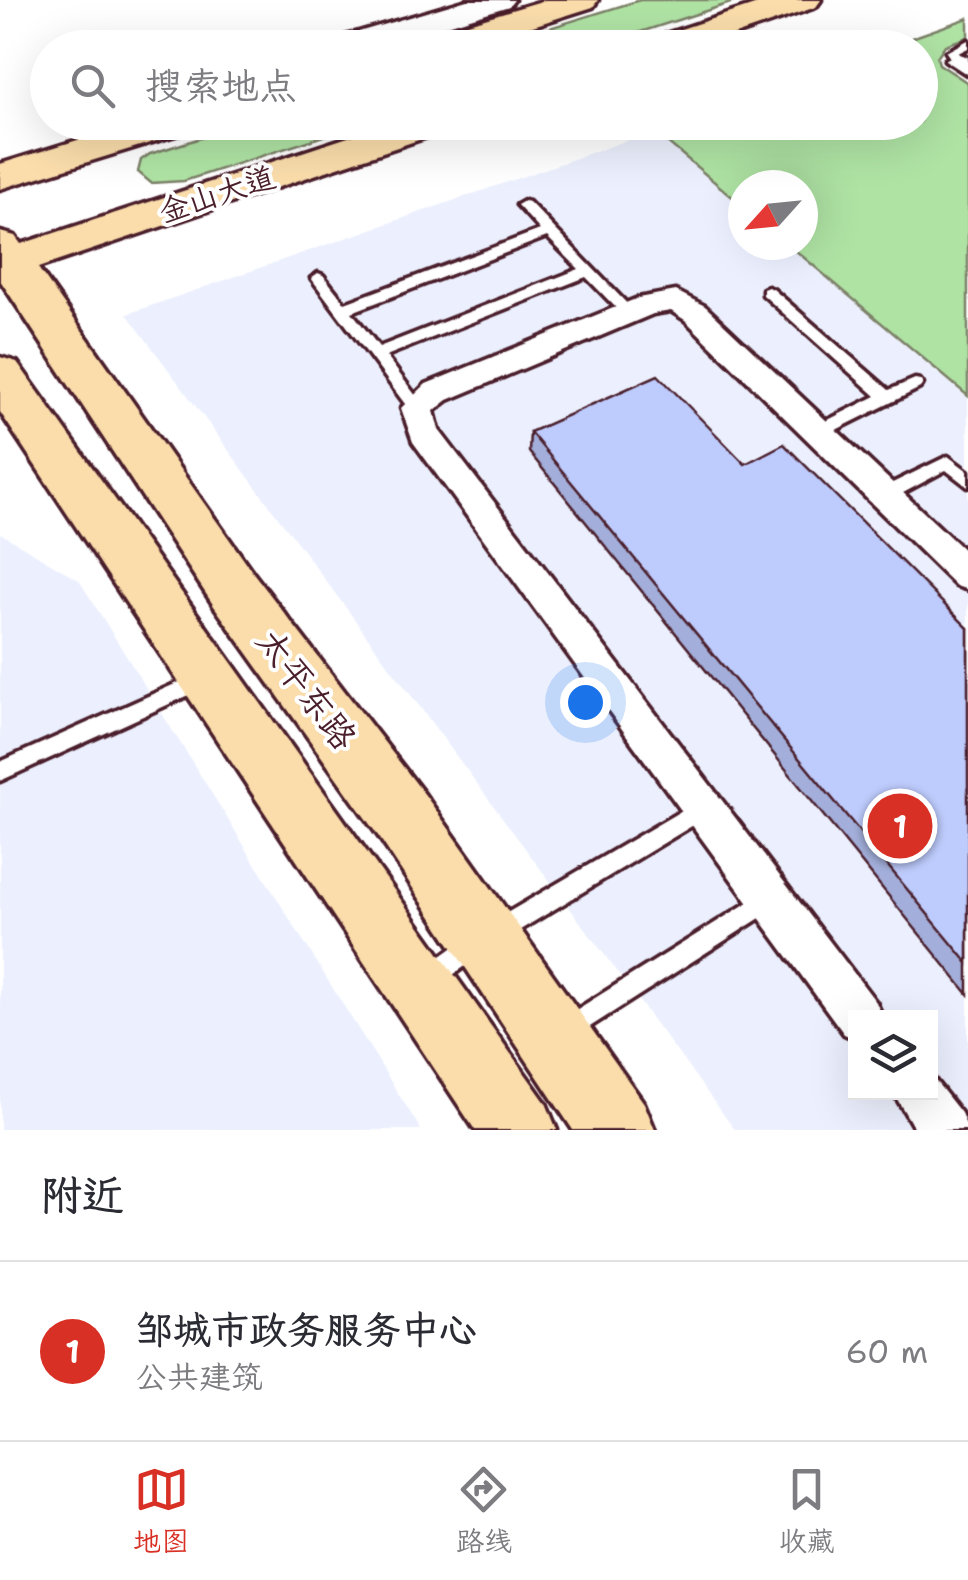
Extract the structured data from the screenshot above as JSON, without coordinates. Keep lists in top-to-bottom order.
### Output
{
  "streets": {
    "main road": ["金山大道", "太平东路"]
  },
  "crossings": [
    ["金山大道", "太平东路"]
  ],
  "north": "bottom left",
  "page": {
    "search": "搜索地点",
    "pins": "1",
    "heading": "附近",
    "list": [
      {
        "mark": "1",
        "name": "邹城市政务服务中心",
        "note": "公共建筑",
        "value": "60 m"
      }
    ],
    "nav": ["地图", "路线", "收藏"]
  }
}
